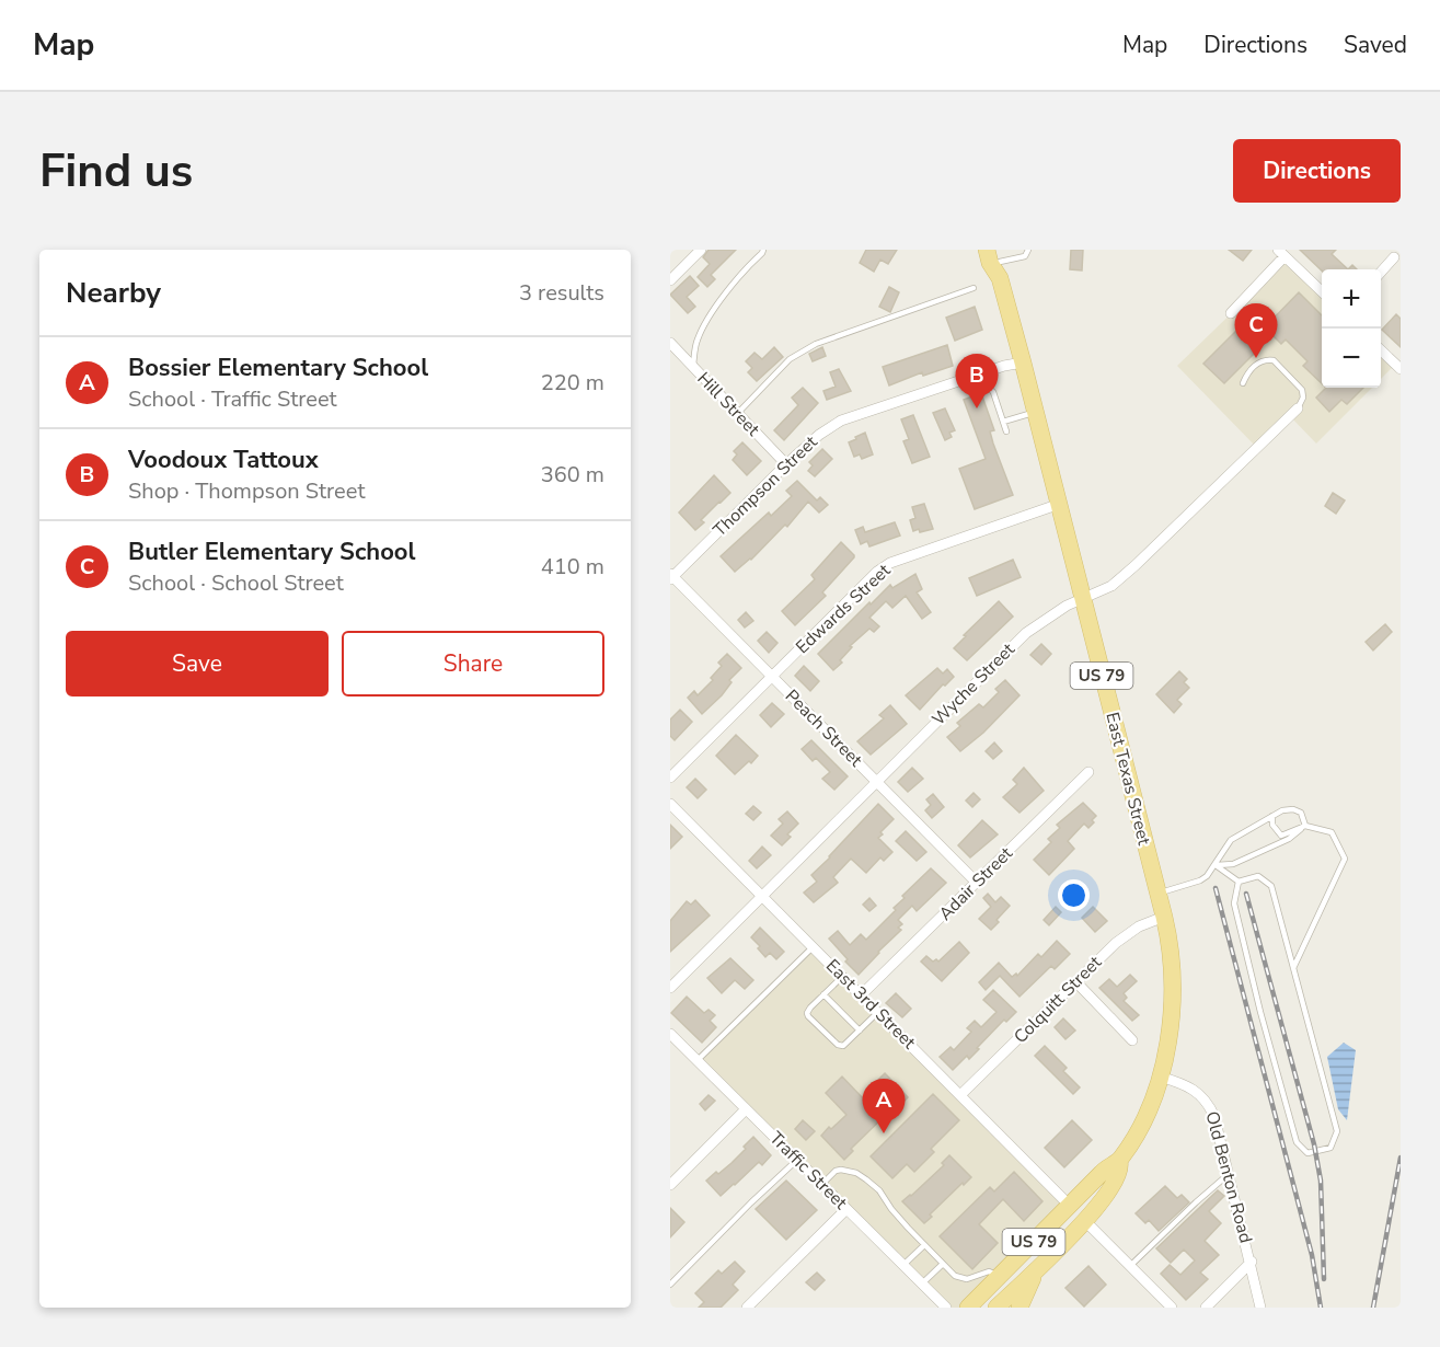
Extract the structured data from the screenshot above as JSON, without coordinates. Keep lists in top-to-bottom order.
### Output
{
  "streets": {
    "main road": ["US 79", "East Texas Street"],
    "street": [
      "Hill Street",
      "Thompson Street",
      "Edwards Street",
      "Wyche Street",
      "Peach Street",
      "Adair Street",
      "Colquitt Street",
      "East 3rd Street",
      "Traffic Street",
      "Old Benton Road"
    ]
  },
  "crossings": [
    ["Hill Street", "Thompson Street"],
    ["Thompson Street", "Peach Street"],
    ["Thompson Street", "East Texas Street"],
    ["Edwards Street", "Peach Street"],
    ["Edwards Street", "East Texas Street"],
    ["Wyche Street", "Peach Street"],
    ["Wyche Street", "East Texas Street"],
    ["Wyche Street", "East 3rd Street"],
    ["Peach Street", "Adair Street"],
    ["East Texas Street", "Colquitt Street"],
    ["East Texas Street", "East 3rd Street"],
    ["East Texas Street", "Old Benton Road"],
    ["Adair Street", "East 3rd Street"],
    ["Colquitt Street", "East 3rd Street"]
  ],
  "page": {
    "header": "Map",
    "nav": ["Map", "Directions", "Saved"],
    "buttons": [
      "Directions",
      ["Save", "Share"]
    ],
    "title": "Find us",
    "heading": ["Nearby", "3 results"],
    "map_buttons": ["+", "−"],
    "pins": ["C", "B", "A"],
    "list": [
      {
        "mark": "A",
        "name": "Bossier Elementary School",
        "note": "School · Traffic Street",
        "value": "220 m"
      },
      {
        "mark": "B",
        "name": "Voodoux Tattoux",
        "note": "Shop · Thompson Street",
        "value": "360 m"
      },
      {
        "mark": "C",
        "name": "Butler Elementary School",
        "note": "School · School Street",
        "value": "410 m"
      }
    ]
  }
}
